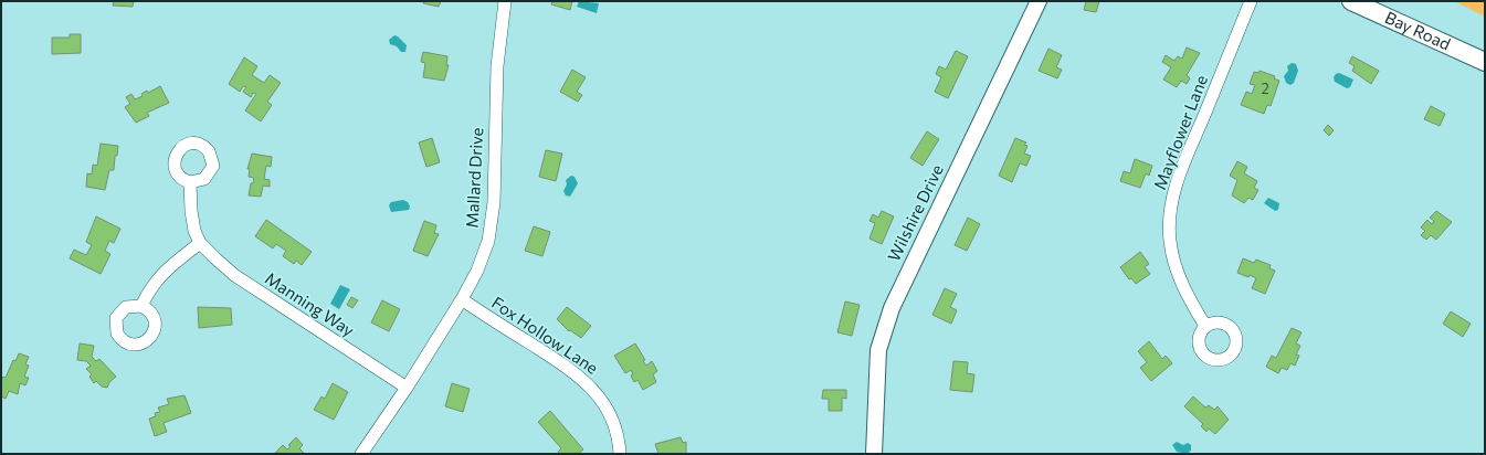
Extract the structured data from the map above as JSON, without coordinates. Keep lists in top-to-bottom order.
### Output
{
  "streets": {
    "main road": ["Bay Road"],
    "street": [
      "Mayflower Lane",
      "Mallard Drive",
      "Wilshire Drive",
      "Manning Way",
      "Fox Hollow Lane"
    ]
  },
  "crossings": [
    ["Mallard Drive", "Manning Way"],
    ["Mallard Drive", "Fox Hollow Lane"]
  ],
  "house_numbers": ["2"]
}
